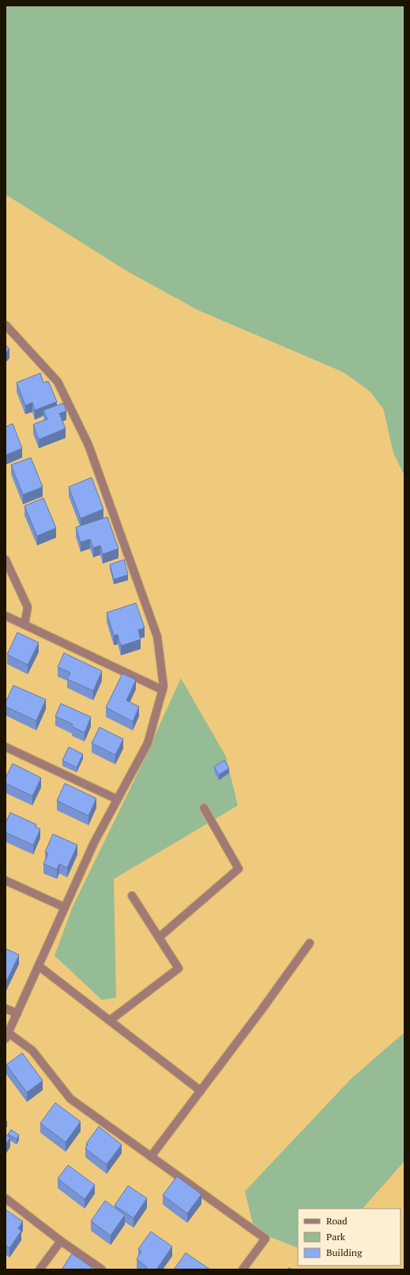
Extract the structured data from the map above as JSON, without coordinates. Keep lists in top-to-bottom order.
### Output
{
  "legend": ["Road", "Park", "Building"]
}
